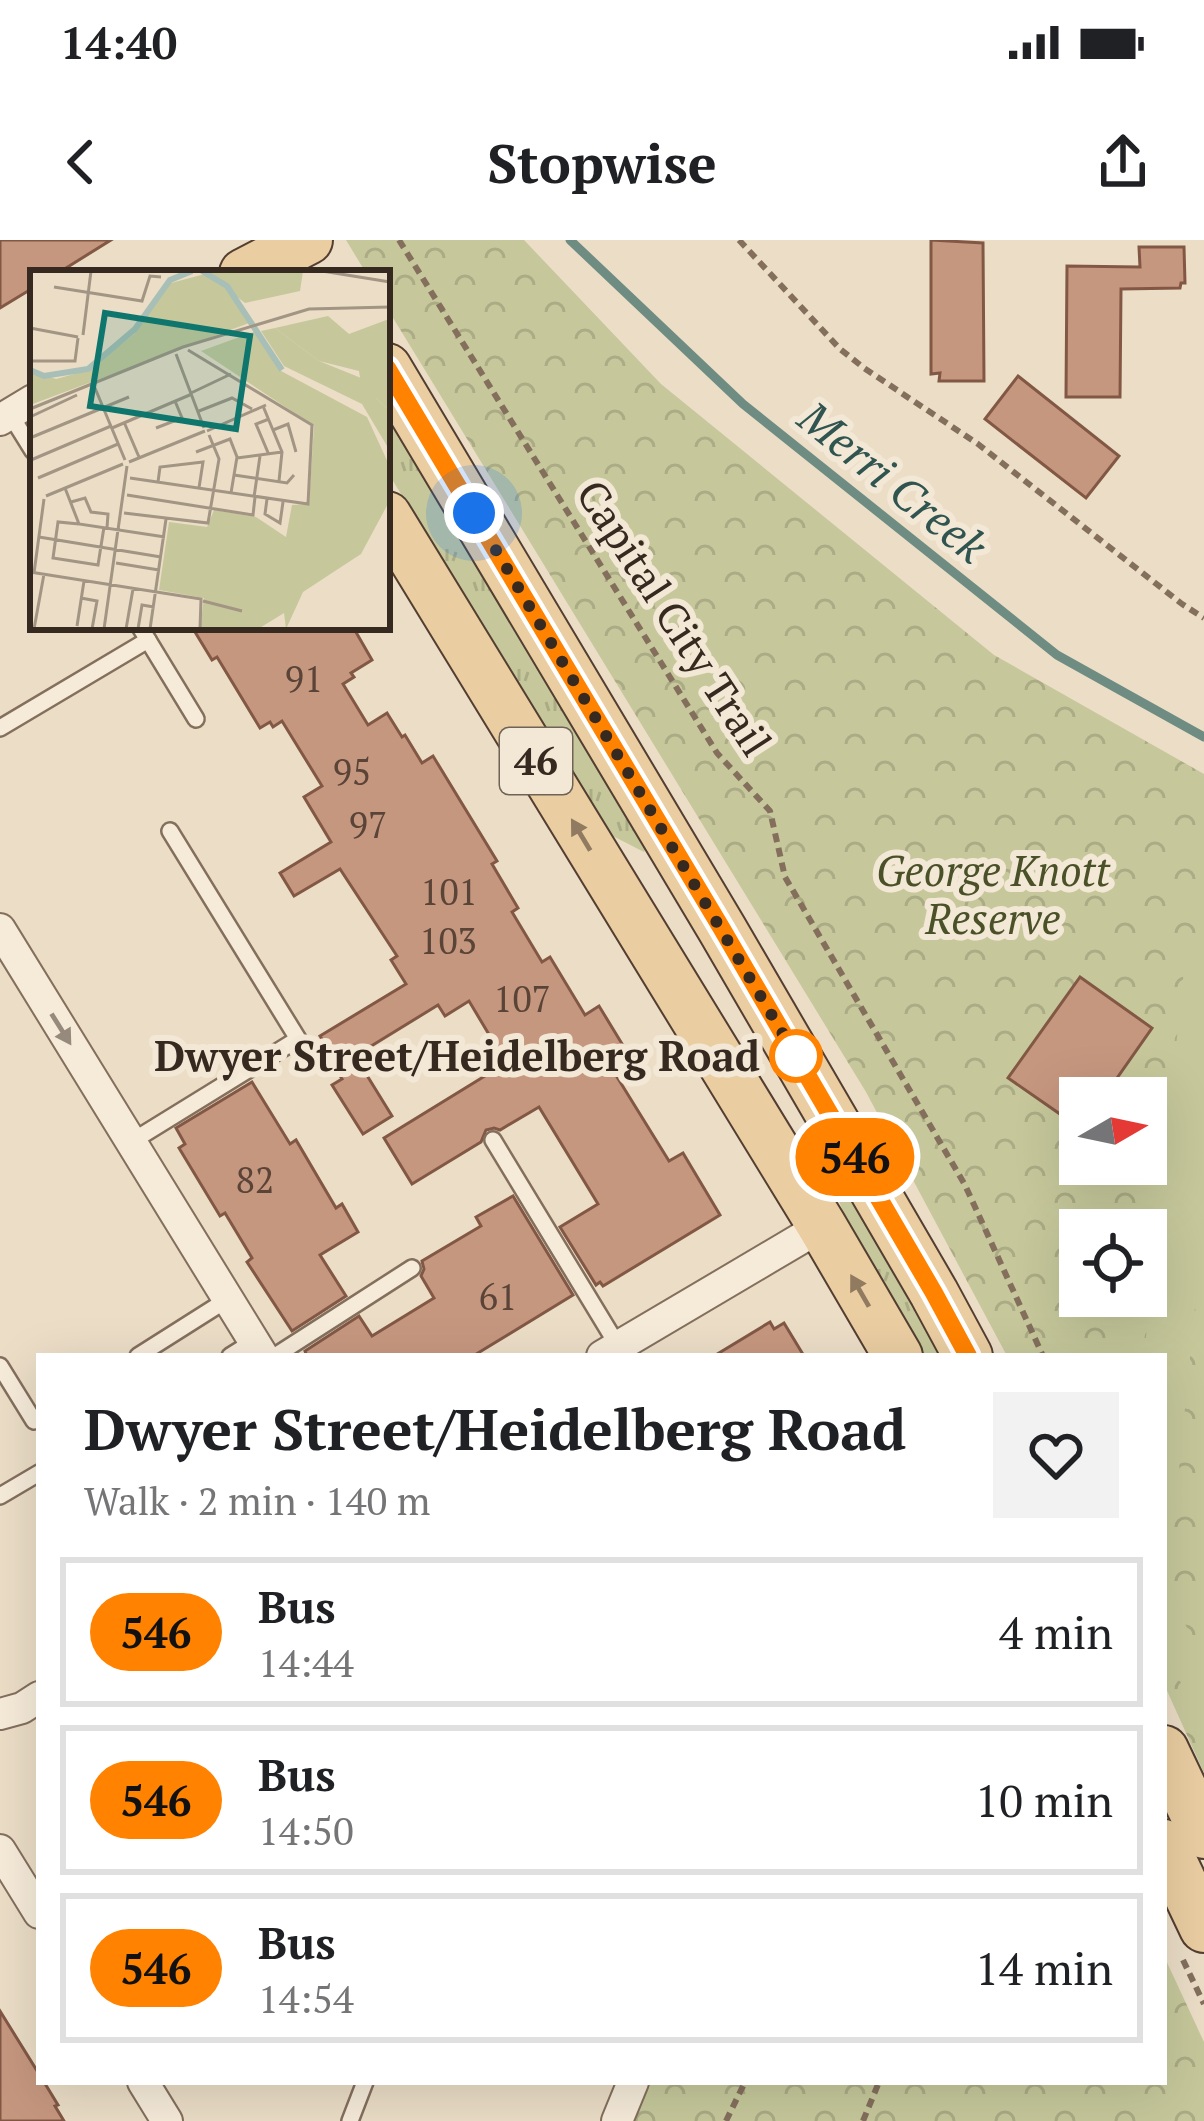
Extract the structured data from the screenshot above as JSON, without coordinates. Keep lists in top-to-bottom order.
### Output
{
  "streets": {
    "main road": ["46"],
    "path": ["Capital City Trail"]
  },
  "water": ["Merri Creek"],
  "parks": ["George Knott Reserve"],
  "places": ["Dwyer Street/Heidelberg Road"],
  "lines": ["bus line 546"],
  "house_numbers": [
    "91",
    "95",
    "97",
    "101",
    "103",
    "107",
    "82",
    "61"
  ],
  "north": "right",
  "page": {
    "status": "14:40",
    "header": "Stopwise",
    "on_map": "546",
    "heading": ["Dwyer Street/Heidelberg Road", "Walk · 2 min · 140 m"],
    "list": [
      {
        "mark": "546",
        "name": "Bus",
        "note": "14:44",
        "value": "4 min"
      },
      {
        "mark": "546",
        "name": "Bus",
        "note": "14:50",
        "value": "10 min"
      },
      {
        "mark": "546",
        "name": "Bus",
        "note": "14:54",
        "value": "14 min"
      }
    ]
  }
}
